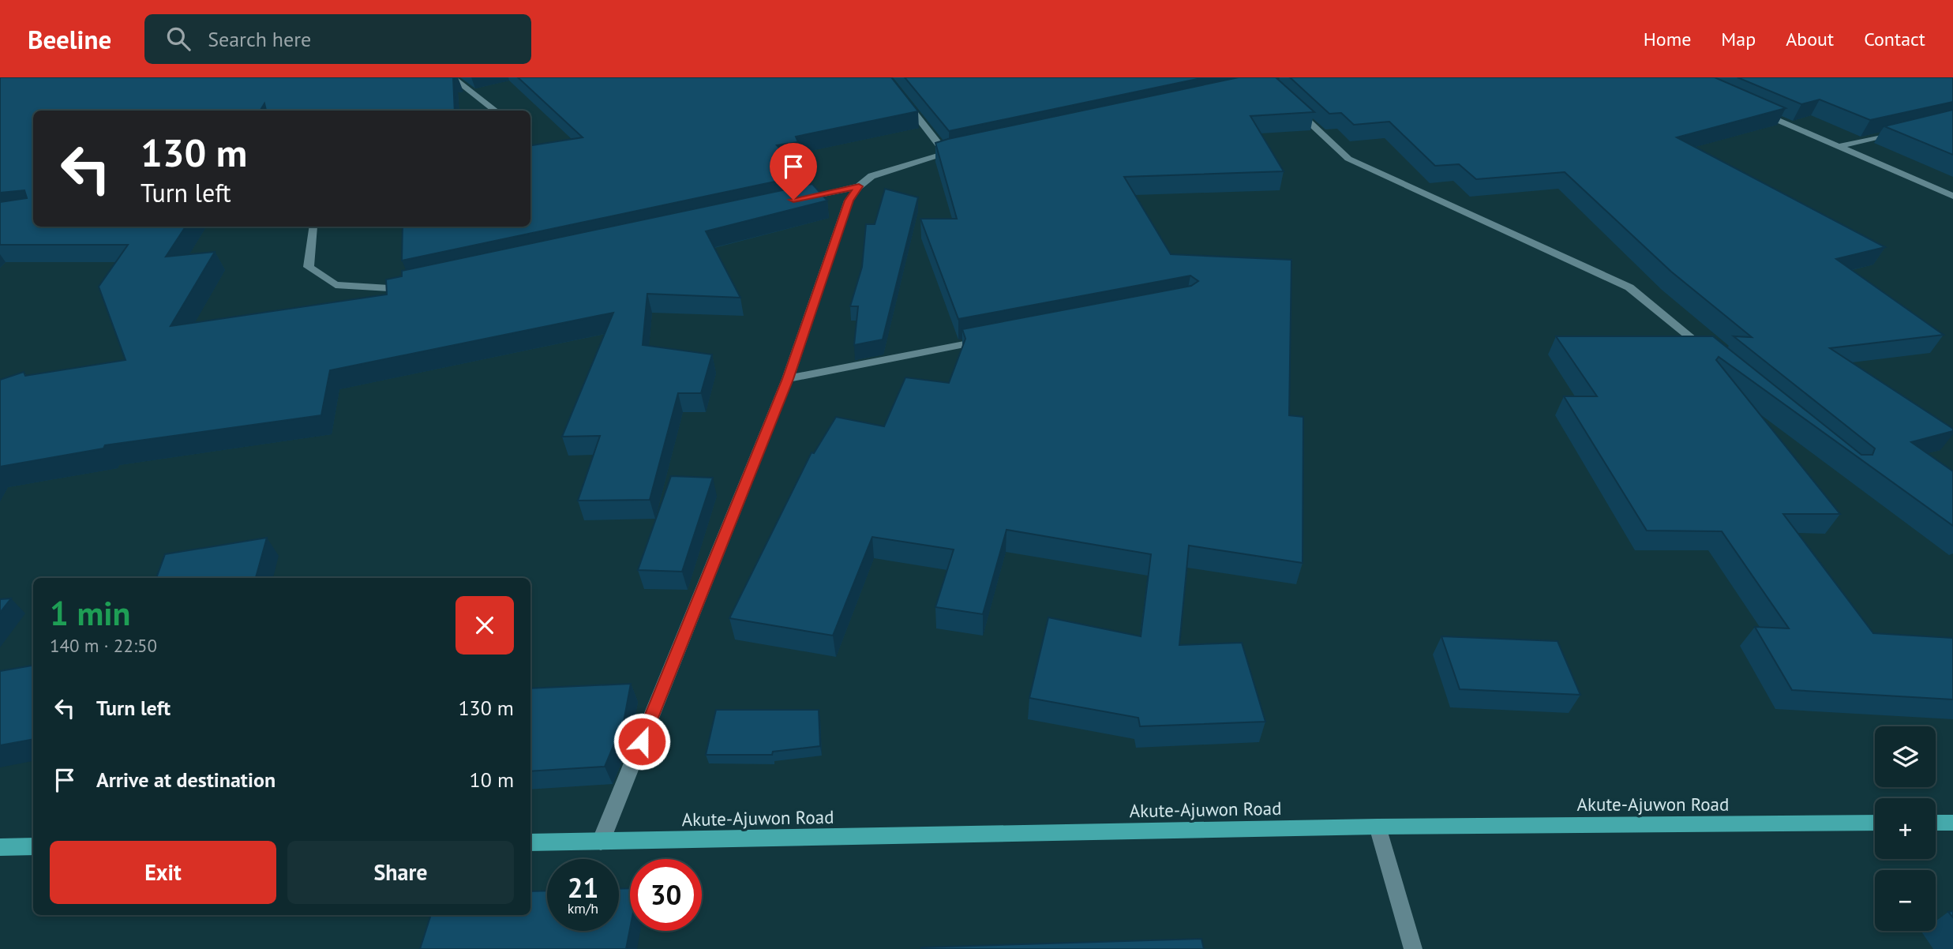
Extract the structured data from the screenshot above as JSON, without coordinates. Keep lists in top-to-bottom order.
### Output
{
  "streets": {
    "main road": ["Akute-Ajuwon Road"]
  },
  "page": {
    "header": "Beeline",
    "search": "Search here",
    "nav": [
      "Home",
      "Map",
      "About",
      "Contact"
    ],
    "turn": ["130 m", "Turn left"],
    "heading": ["1 min", "140 m · 22:50"],
    "list": [
      {
        "name": "Turn left",
        "value": "130 m"
      },
      {
        "name": "Arrive at destination",
        "value": "10 m"
      }
    ],
    "map_buttons": ["+", "−"],
    "buttons": ["Exit", "Share"],
    "speed": "21 km/h",
    "limit": "30"
  }
}
